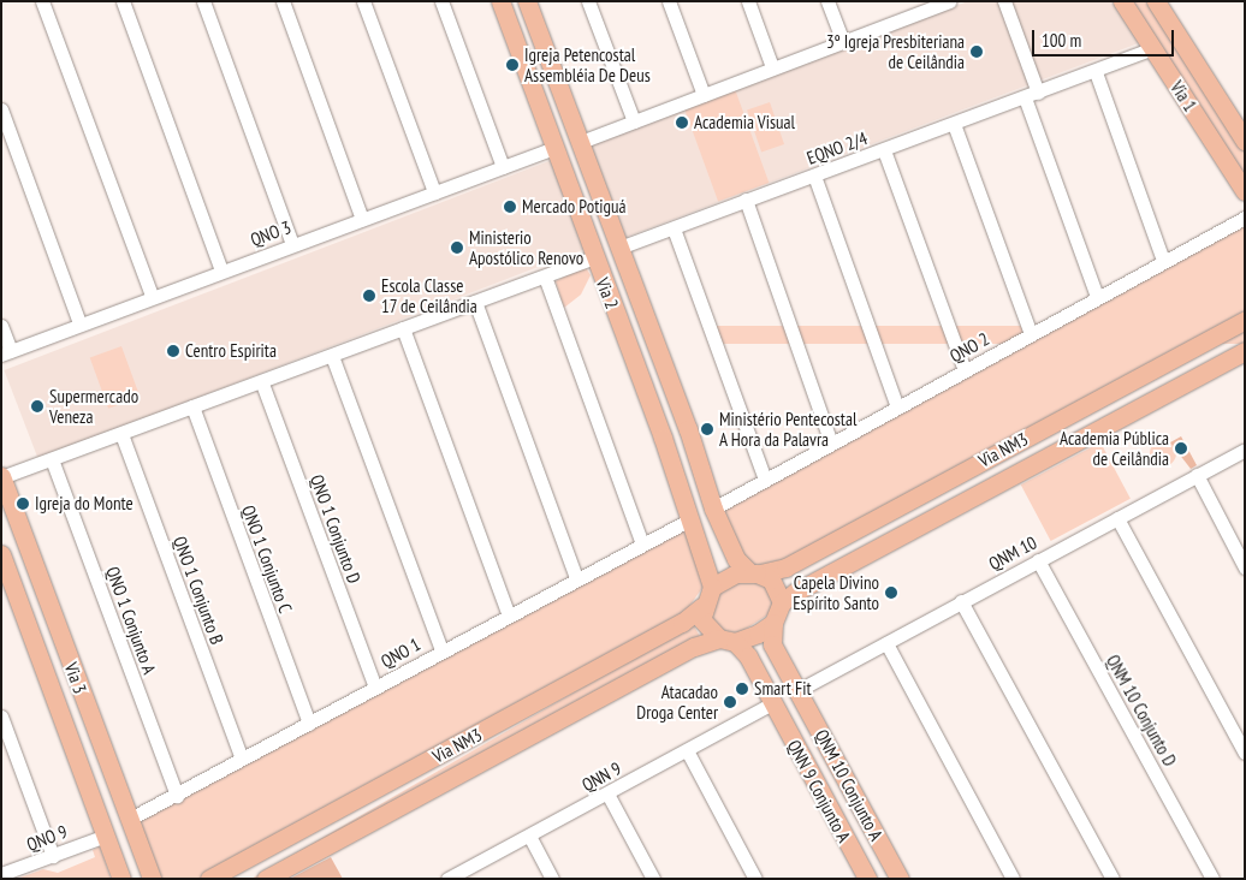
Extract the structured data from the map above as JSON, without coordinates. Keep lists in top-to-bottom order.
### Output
{
  "streets": {
    "main road": [
      "Via 1",
      "Via 2",
      "Via NM3",
      "Via 3",
      "QNM 10 Conjunto A",
      "QNN 9 Conjunto A"
    ],
    "street": [
      "EQNO 2/4",
      "QNO 3",
      "QNO 2",
      "QNO 1 Conjunto D",
      "QNM 10",
      "QNO 1 Conjunto C",
      "QNO 1 Conjunto B",
      "QNO 1 Conjunto A",
      "QNO 1",
      "QNM 10 Conjunto D",
      "QNN 9",
      "QNO 9"
    ]
  },
  "crossings": [
    ["Via 1", "EQNO 2/4"],
    ["EQNO 2/4", "Via 2"],
    ["QNO 3", "Via 2"],
    ["Via 2", "QNO 2"],
    ["Via 2", "Via NM3"],
    ["Via 2", "QNO 1"],
    ["Via 2", "QNM 10 Conjunto A"],
    ["Via 2", "QNN 9 Conjunto A"],
    ["Via NM3", "QNM 10 Conjunto A"],
    ["Via NM3", "QNN 9 Conjunto A"],
    ["QNO 1 Conjunto D", "QNO 1"],
    ["QNM 10", "QNM 10 Conjunto D"],
    ["QNM 10", "QNM 10 Conjunto A"],
    ["QNO 1 Conjunto C", "QNO 1"],
    ["QNO 1 Conjunto B", "QNO 1"],
    ["QNO 1 Conjunto A", "QNO 1"],
    ["QNO 1", "Via 3"],
    ["Via 3", "QNO 9"],
    ["QNN 9", "QNN 9 Conjunto A"],
    ["QNM 10 Conjunto A", "QNN 9 Conjunto A"]
  ],
  "places": [
    "3º Igreja Presbiteriana de Ceilândia",
    "Igreja Petencostal Assembléia De Deus",
    "Academia Visual",
    "Mercado Potiguá",
    "Ministerio Apostólico Renovo",
    "Escola Classe 17 de Ceilândia",
    "Centro Espirita",
    "Supermercado Veneza",
    "Ministério Pentecostal A Hora da Palavra",
    "Academia Pública de Ceilândia",
    "Igreja do Monte",
    "Capela Divino Espírito Santo",
    "Smart Fit",
    "Atacadao Droga Center"
  ],
  "scale_bar": "100 m"
}
